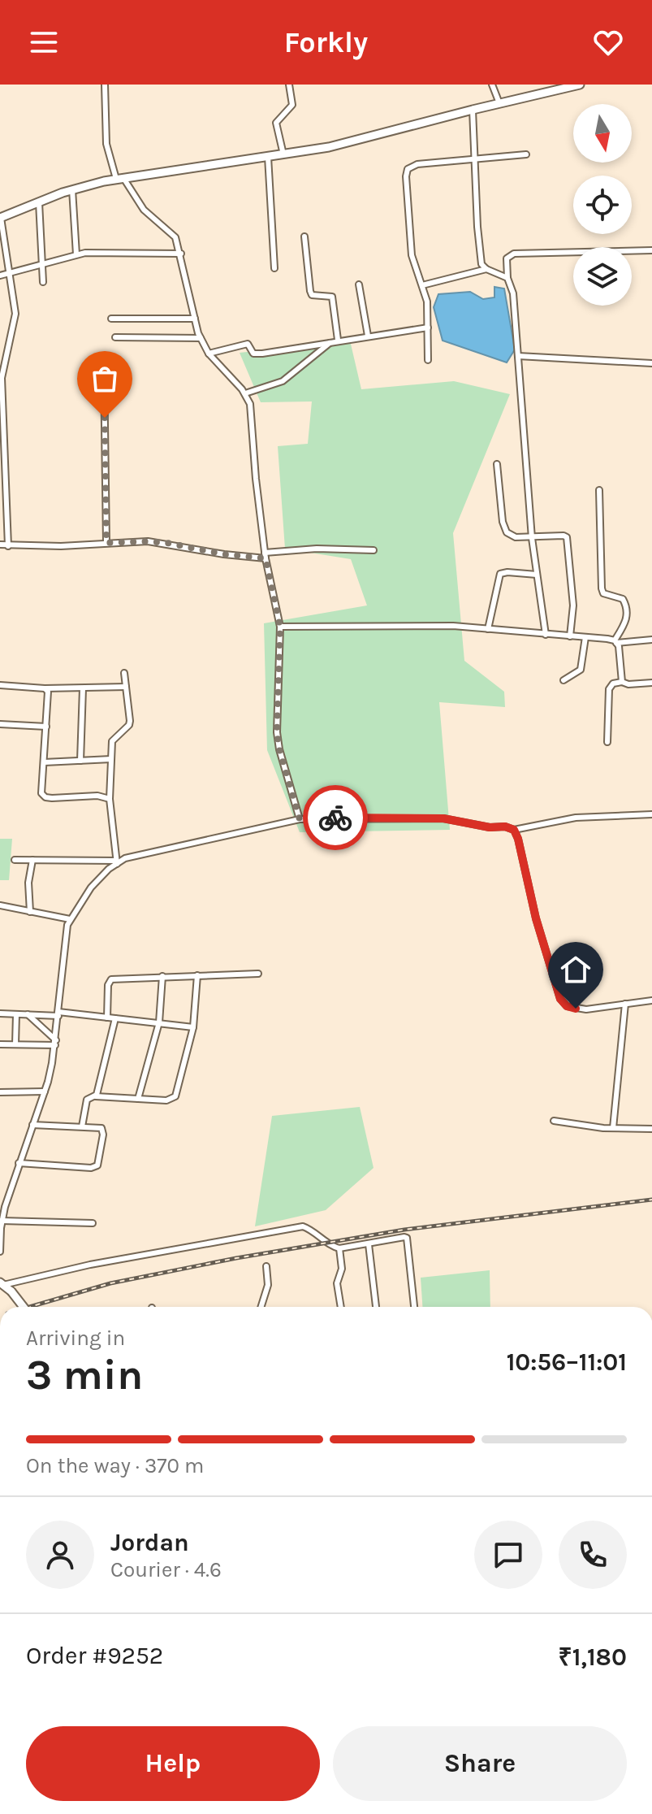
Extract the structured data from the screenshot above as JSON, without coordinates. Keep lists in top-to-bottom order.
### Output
{
  "north": "bottom",
  "page": {
    "header": "Forkly",
    "heading": ["3 min", "Arriving in", "10:56–11:01"],
    "panel": [
      "Jordan",
      "Courier · 4.6",
      "Order #9252",
      "₹1,180"
    ],
    "bar": "On the way · 370 m",
    "buttons": ["Help", "Share"]
  }
}
